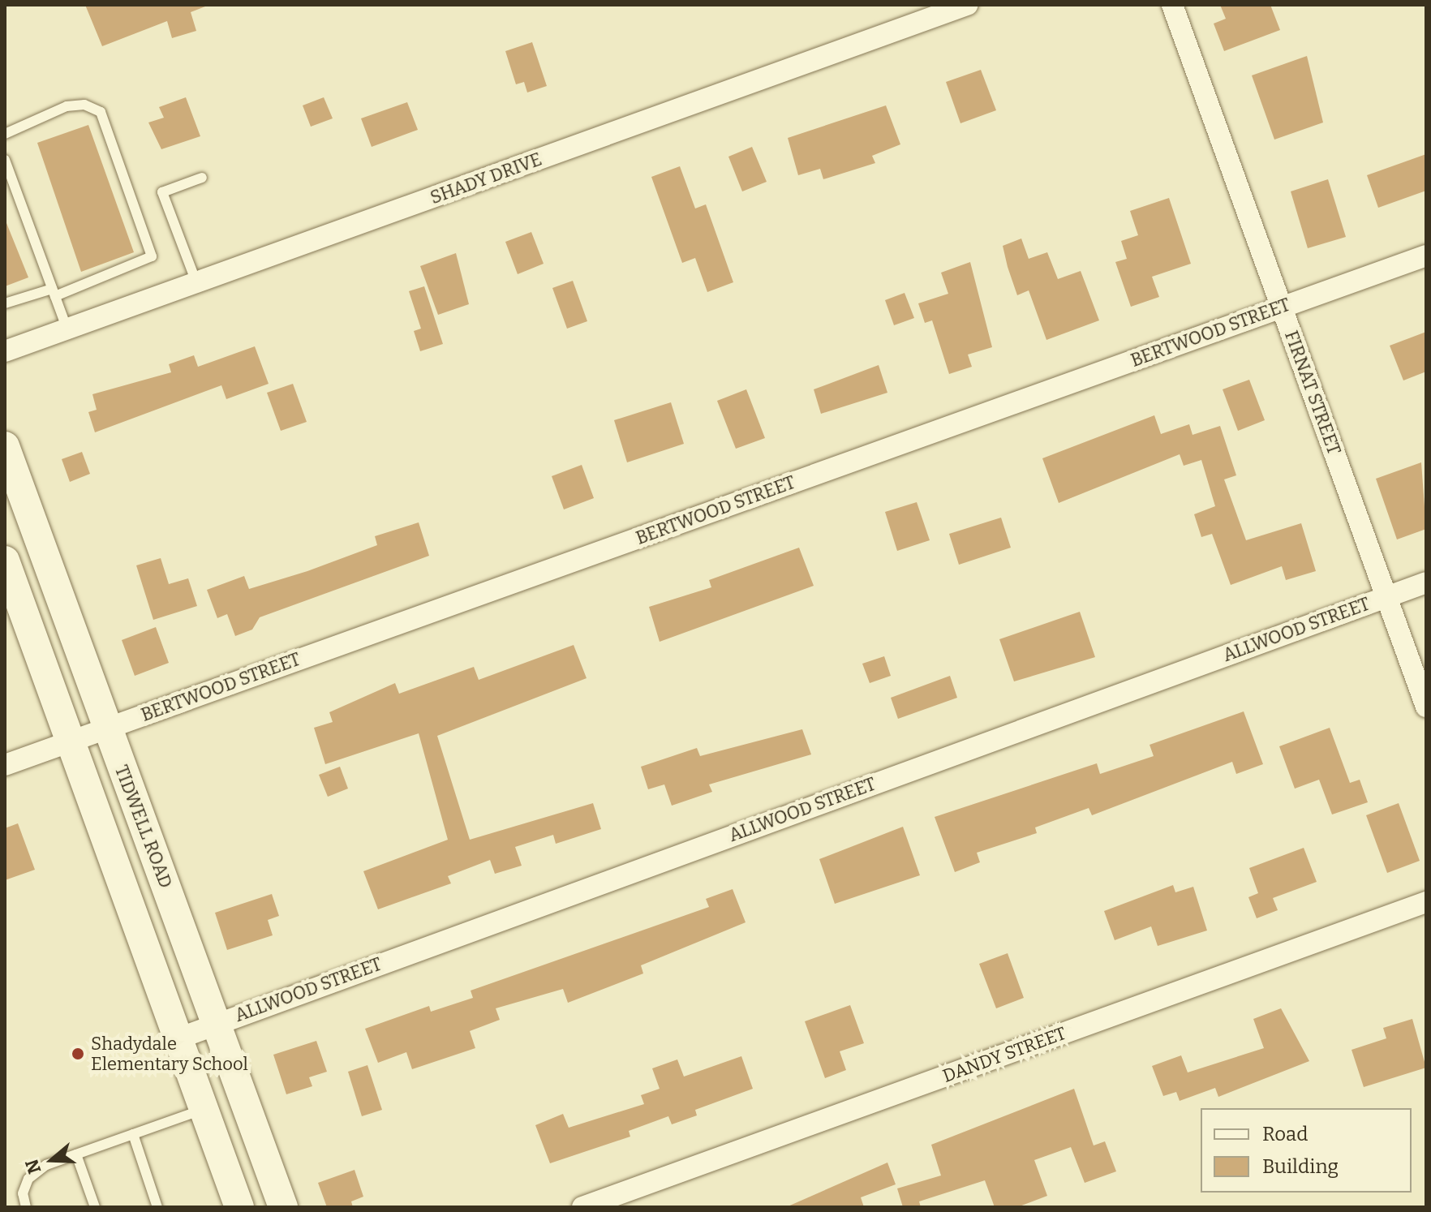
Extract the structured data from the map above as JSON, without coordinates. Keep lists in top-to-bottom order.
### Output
{
  "streets": {
    "main road": ["TIDWELL ROAD"],
    "street": [
      "SHADY DRIVE",
      "BERTWOOD STREET",
      "FIRNAT STREET",
      "ALLWOOD STREET",
      "DANDY STREET"
    ]
  },
  "crossings": [
    ["BERTWOOD STREET", "FIRNAT STREET"],
    ["BERTWOOD STREET", "TIDWELL ROAD"],
    ["FIRNAT STREET", "ALLWOOD STREET"],
    ["ALLWOOD STREET", "TIDWELL ROAD"]
  ],
  "places": ["Shadydale Elementary School"],
  "legend": ["Road", "Building"],
  "north": "left"
}
